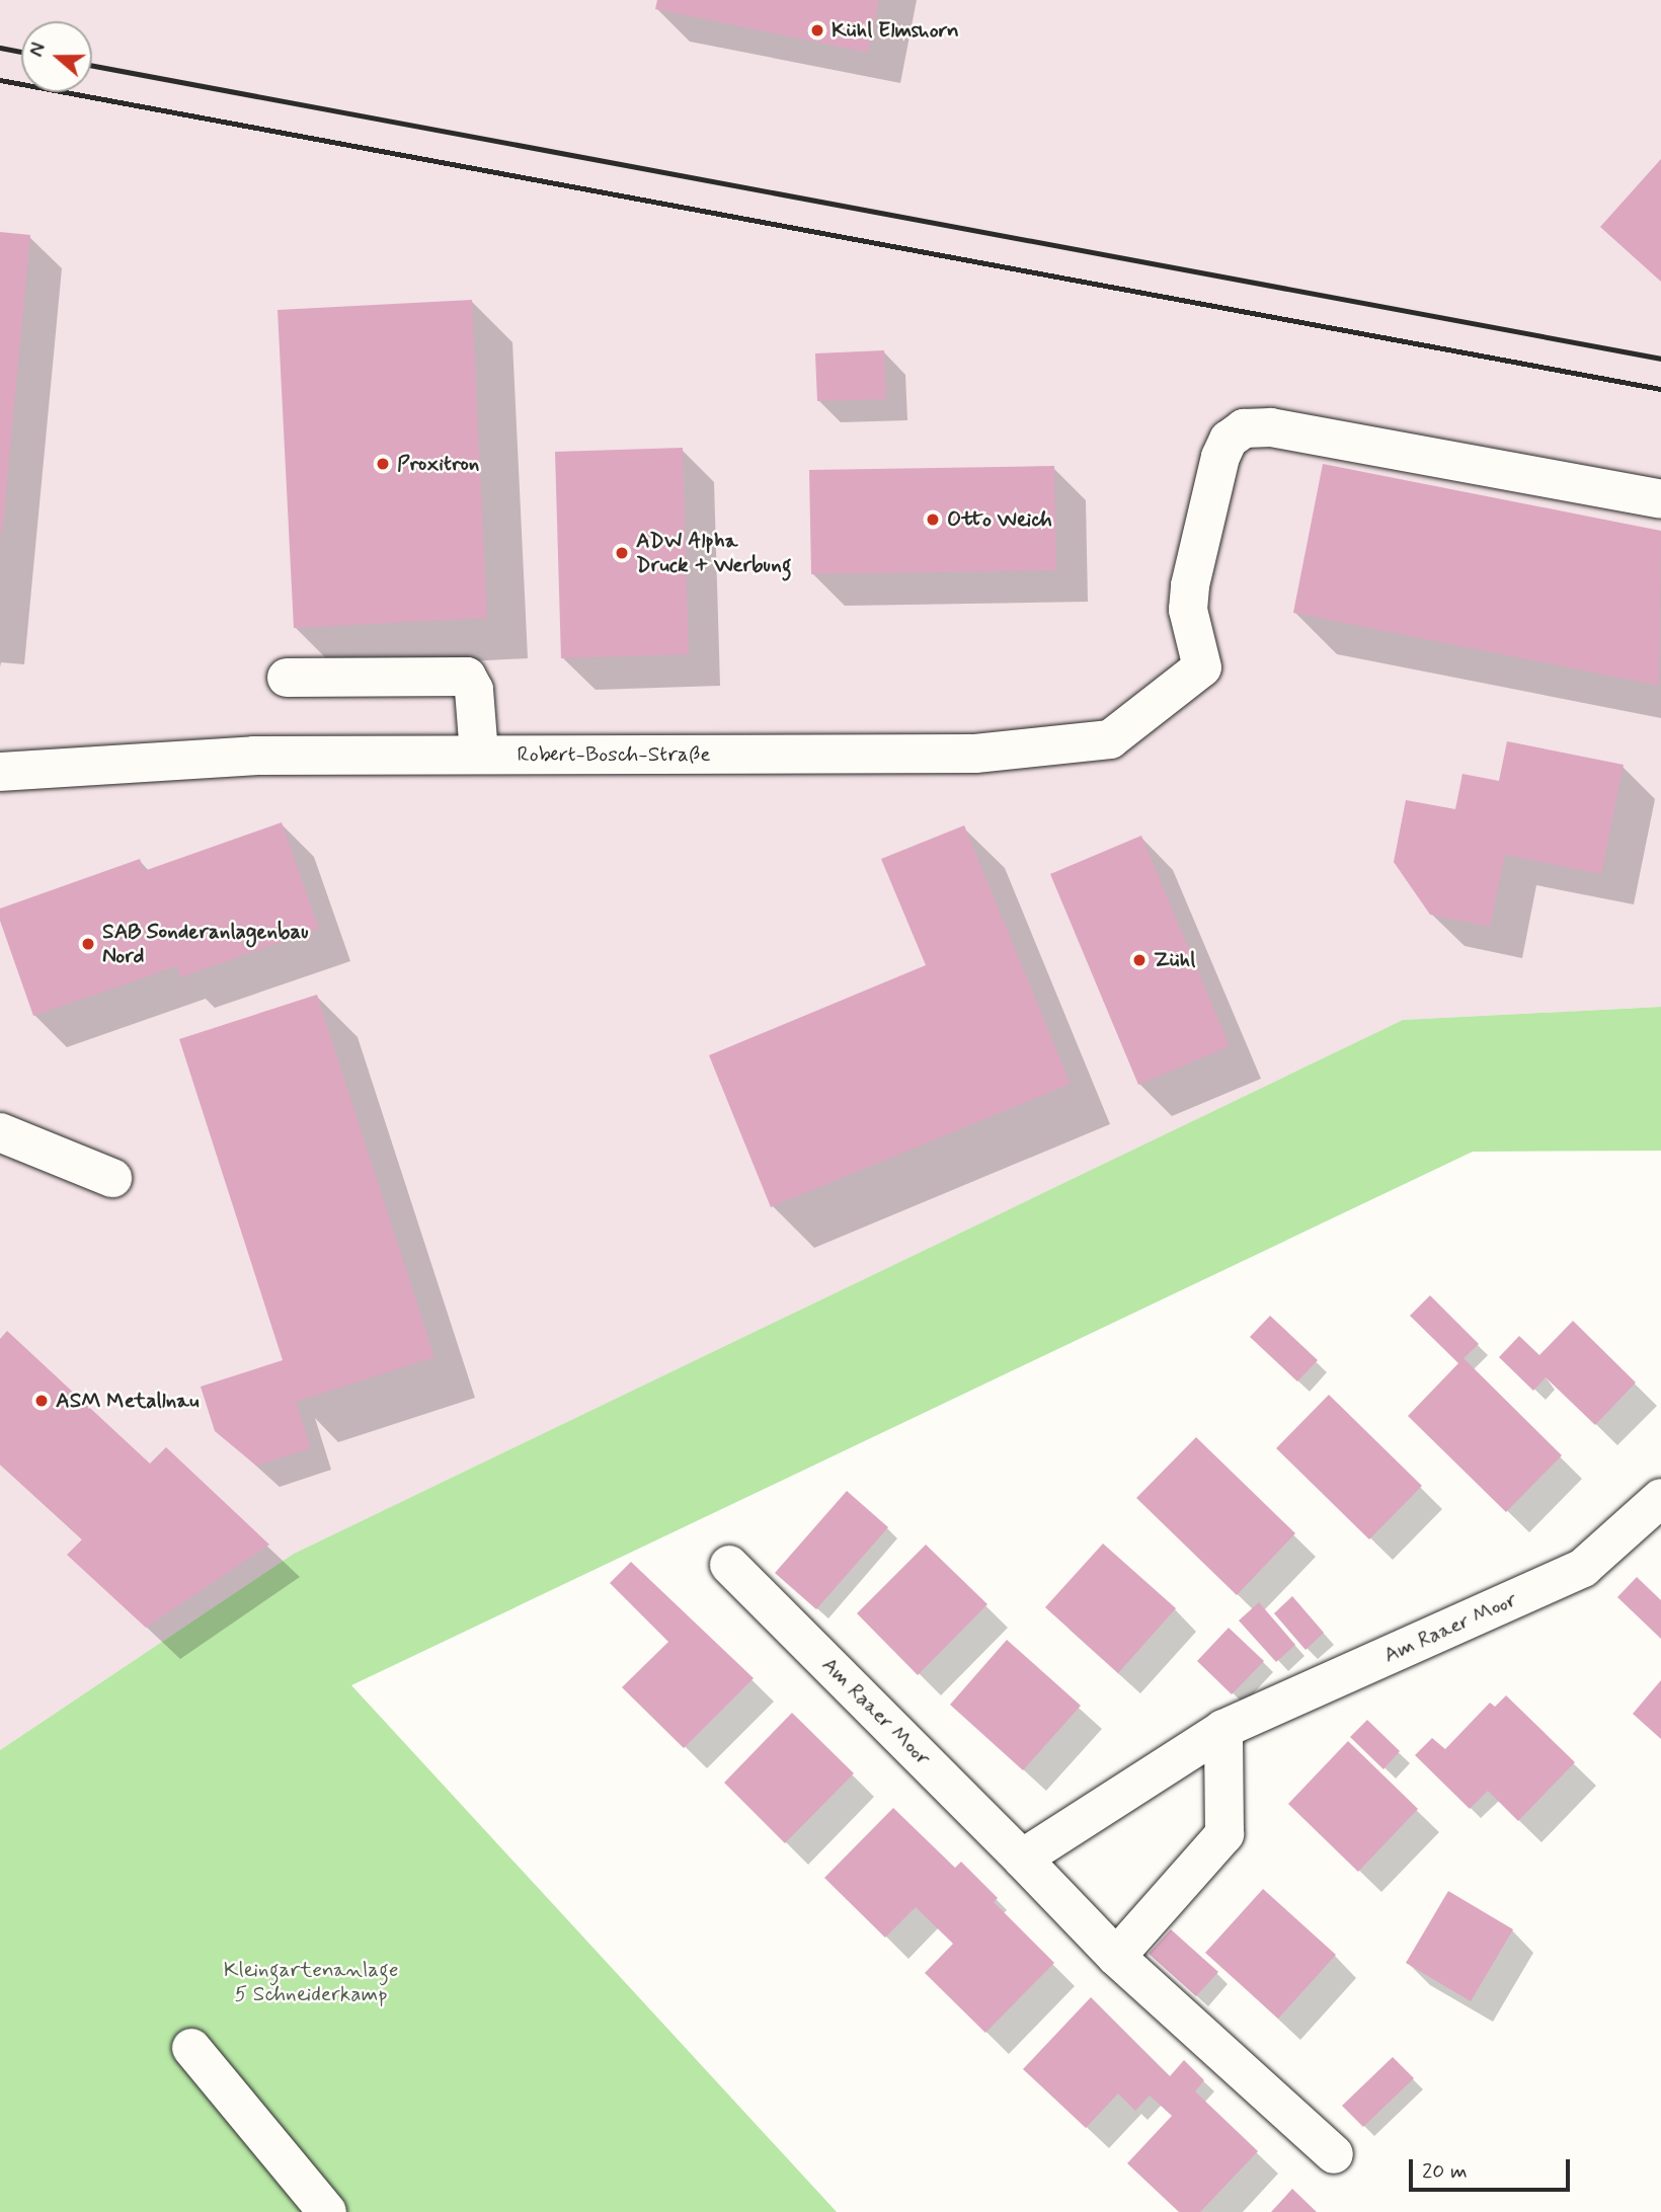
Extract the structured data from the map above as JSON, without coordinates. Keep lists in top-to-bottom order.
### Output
{
  "streets": {
    "street": ["Robert-Bosch-Straße", "Am Raaer Moor"]
  },
  "parks": ["Kleingartenanlage 5 Schneiderkamp"],
  "places": [
    "Kühl Elmshorn",
    "Proxitron",
    "Otto Weich",
    "ADW Alpha Druck + Werbung",
    "SAB Sonderanlagenbau Nord",
    "Zühl",
    "ASM Metallnau"
  ],
  "scale_bar": "20 m",
  "north": "left"
}
